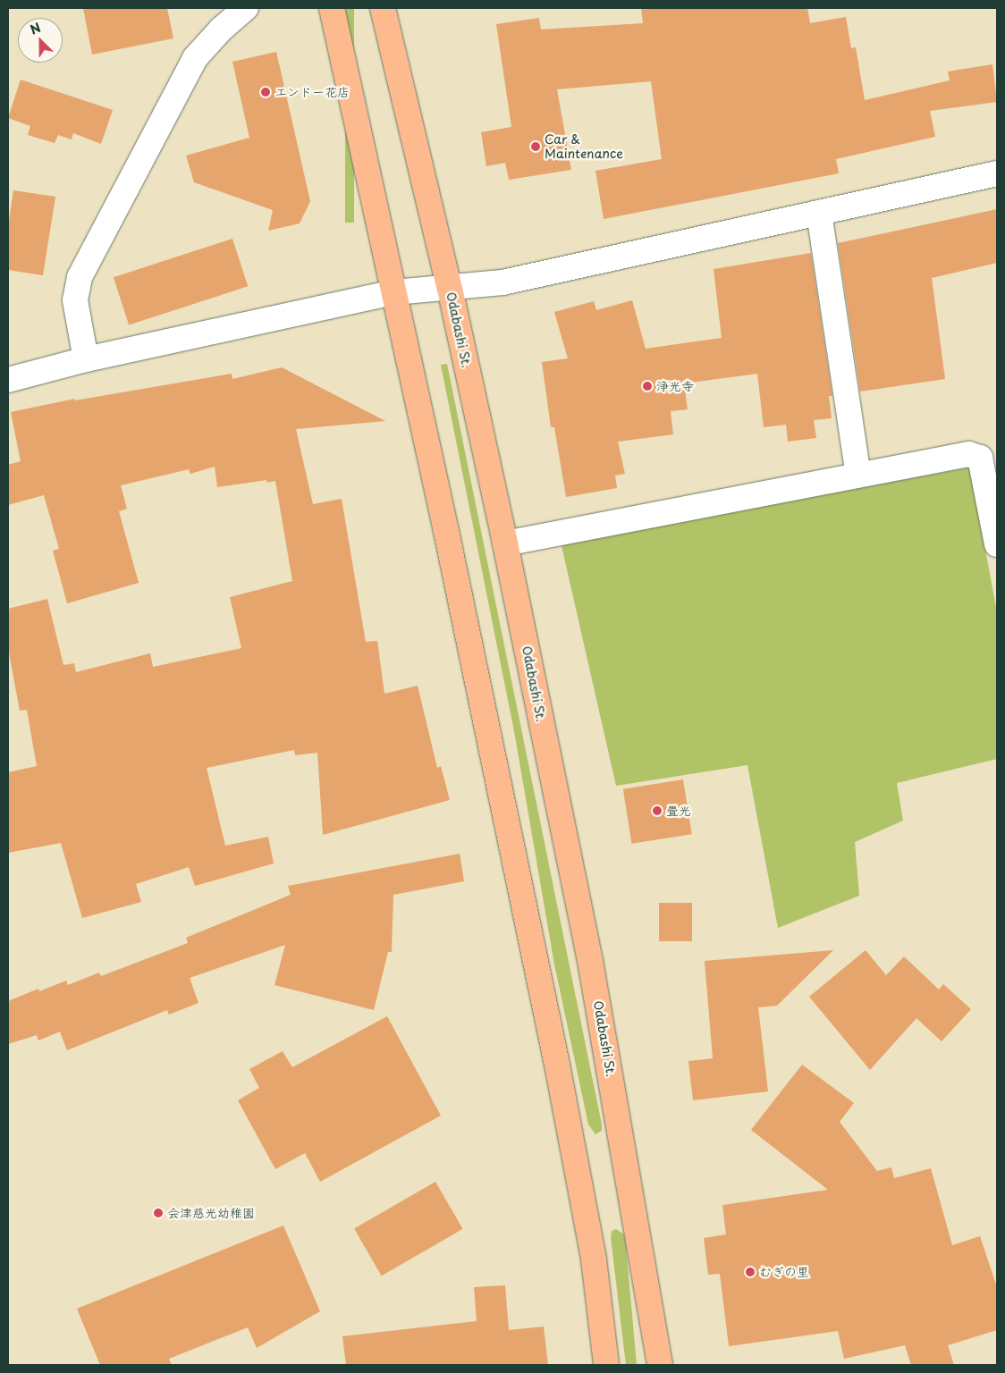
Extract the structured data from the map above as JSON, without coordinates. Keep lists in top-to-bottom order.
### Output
{
  "streets": {
    "main road": ["Odabashi St."]
  },
  "places": [
    "エンドー花店",
    "Car & Maintenance",
    "浄光寺",
    "畳光",
    "会津慈光幼稚園",
    "むぎの里"
  ],
  "north": "top left"
}
